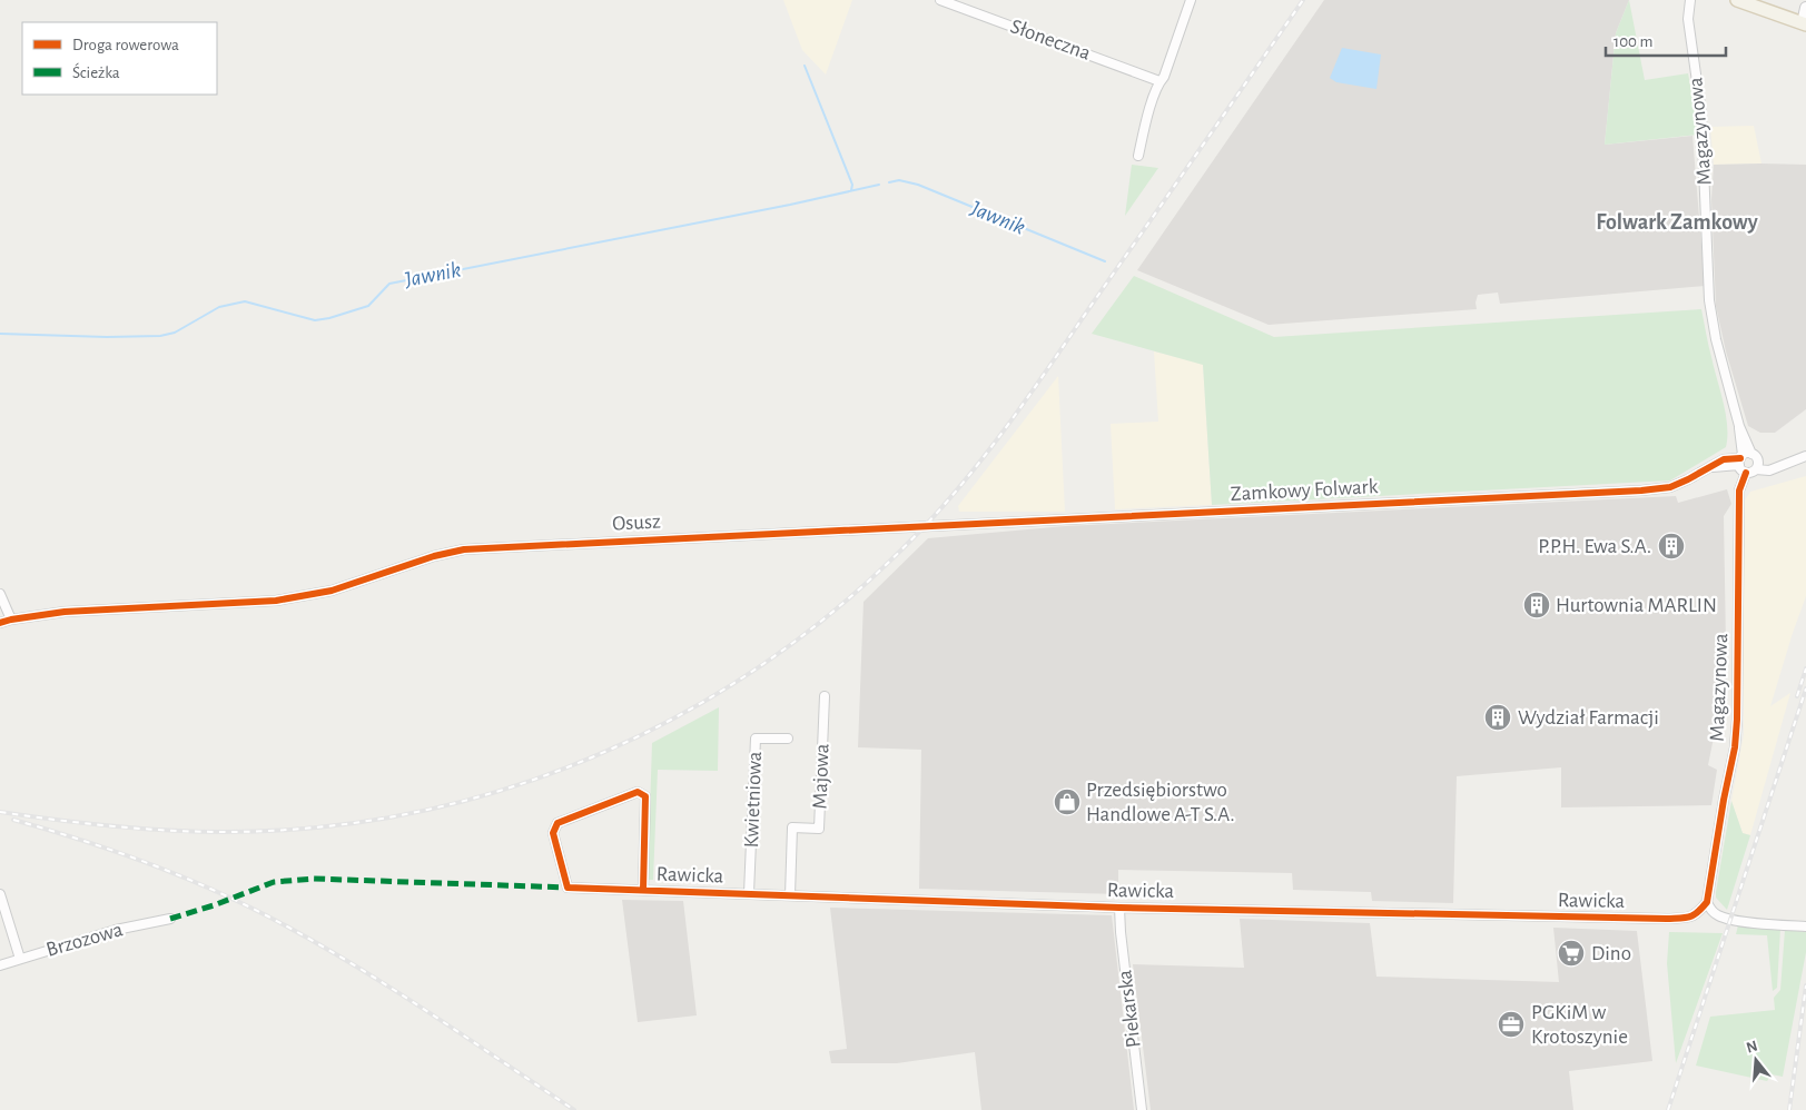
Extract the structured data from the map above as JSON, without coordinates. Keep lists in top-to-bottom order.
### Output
{
  "streets": {
    "street": [
      "Słoneczna",
      "Magazynowa",
      "Zamkowy Folwark",
      "Osusz",
      "Majowa",
      "Kwietniowa",
      "Rawicka",
      "Brzozowa",
      "Piekarska"
    ]
  },
  "crossings": [
    ["Magazynowa", "Zamkowy Folwark"],
    ["Magazynowa", "Rawicka"],
    ["Zamkowy Folwark", "Osusz"],
    ["Majowa", "Rawicka"],
    ["Kwietniowa", "Rawicka"],
    ["Rawicka", "Piekarska"]
  ],
  "districts": ["Folwark Zamkowy"],
  "water": ["Jawnik"],
  "places": {
    "building": ["P.P.H. Ewa S.A.", "Hurtownia MARLIN", "Wydział Farmacji"],
    "shop": ["Przedsiębiorstwo Handlowe A-T S.A."],
    "supermarket": ["Dino"],
    "office": ["PGKiM w Krotoszynie"]
  },
  "legend": ["Droga rowerowa", "Ścieżka"],
  "scale_bar": "100 m",
  "north": "top"
}
